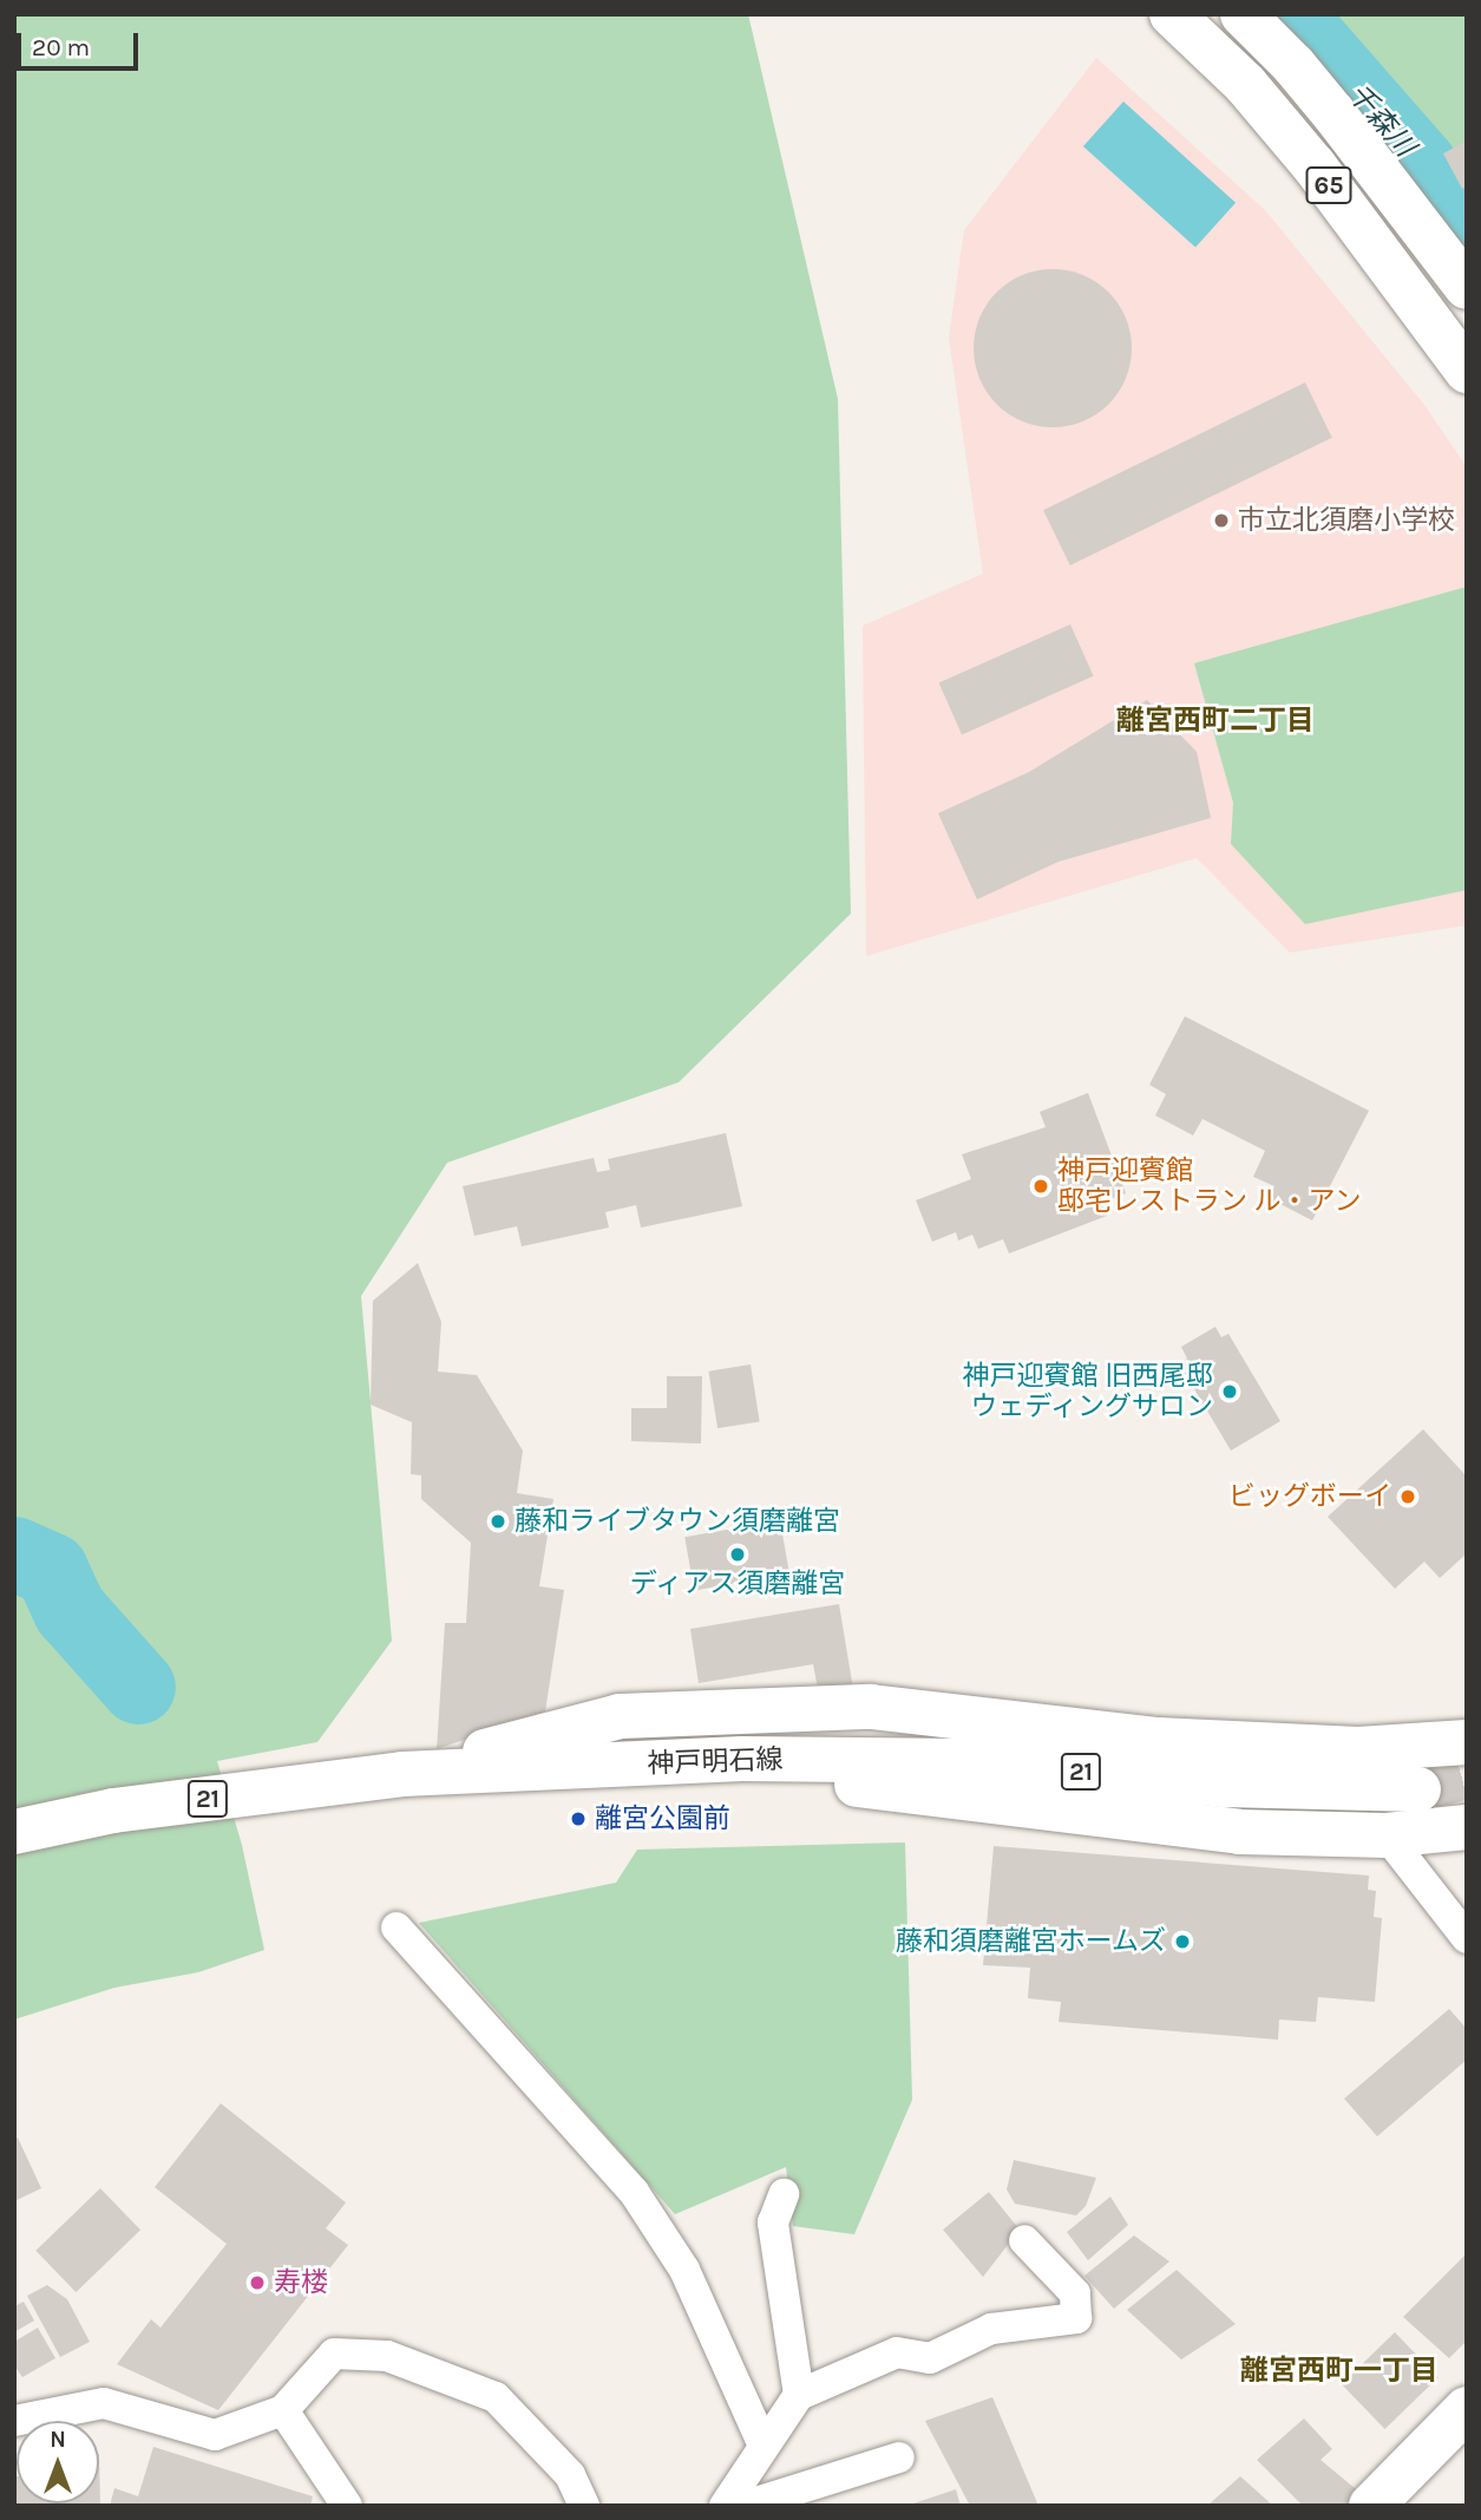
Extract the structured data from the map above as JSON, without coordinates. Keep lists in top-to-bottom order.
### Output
{
  "streets": {
    "main road": ["65", "神戸明石線", "21"]
  },
  "districts": ["離宮西町二丁目", "離宮西町一丁目"],
  "water": ["千森川"],
  "places": [
    "市立北須磨小学校",
    "神戸迎賓館 邸宅レストラン ル・アン",
    "神戸迎賓館 旧西尾邸 ウェディングサロン",
    "ビッグボーイ",
    "藤和ライブタウン須磨離宮",
    "ディアス須磨離宮",
    "離宮公園前",
    "藤和須磨離宮ホームズ",
    "寿楼"
  ],
  "scale_bar": "20 m",
  "north": "top"
}
